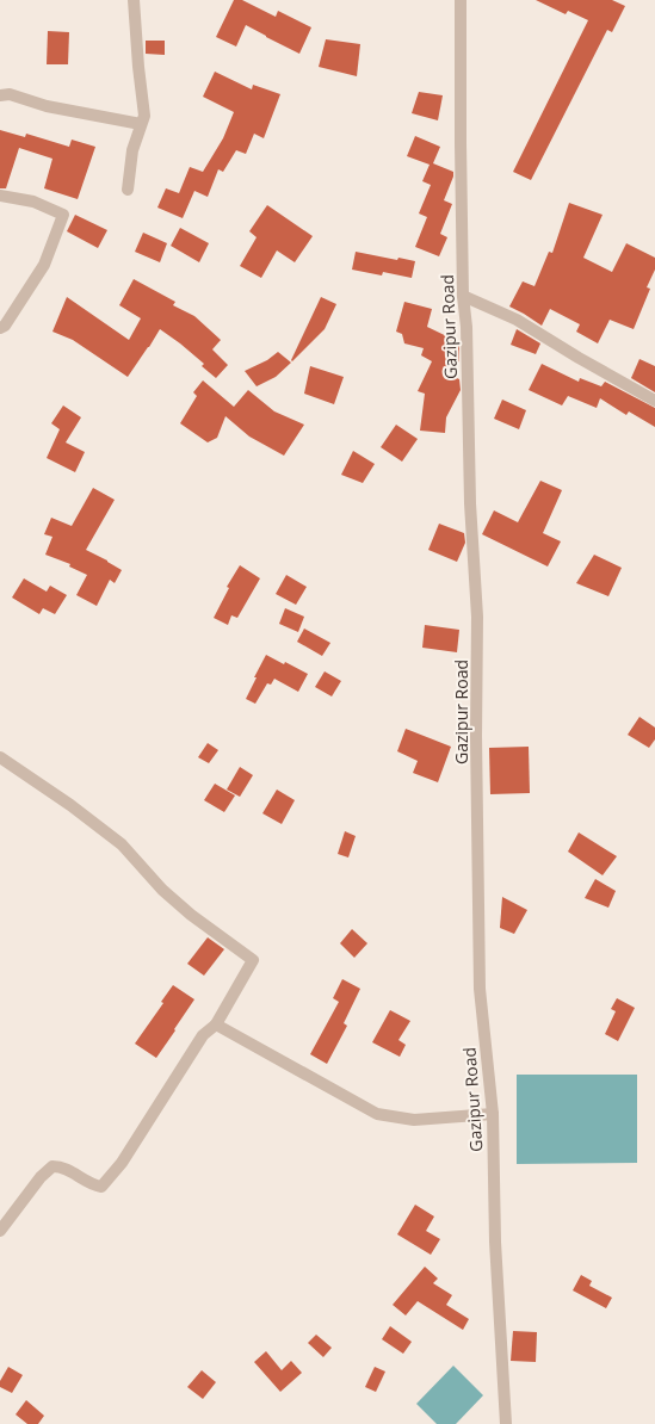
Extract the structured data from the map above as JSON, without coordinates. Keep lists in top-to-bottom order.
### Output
{
  "streets": {
    "street": ["Gazipur Road"]
  }
}
